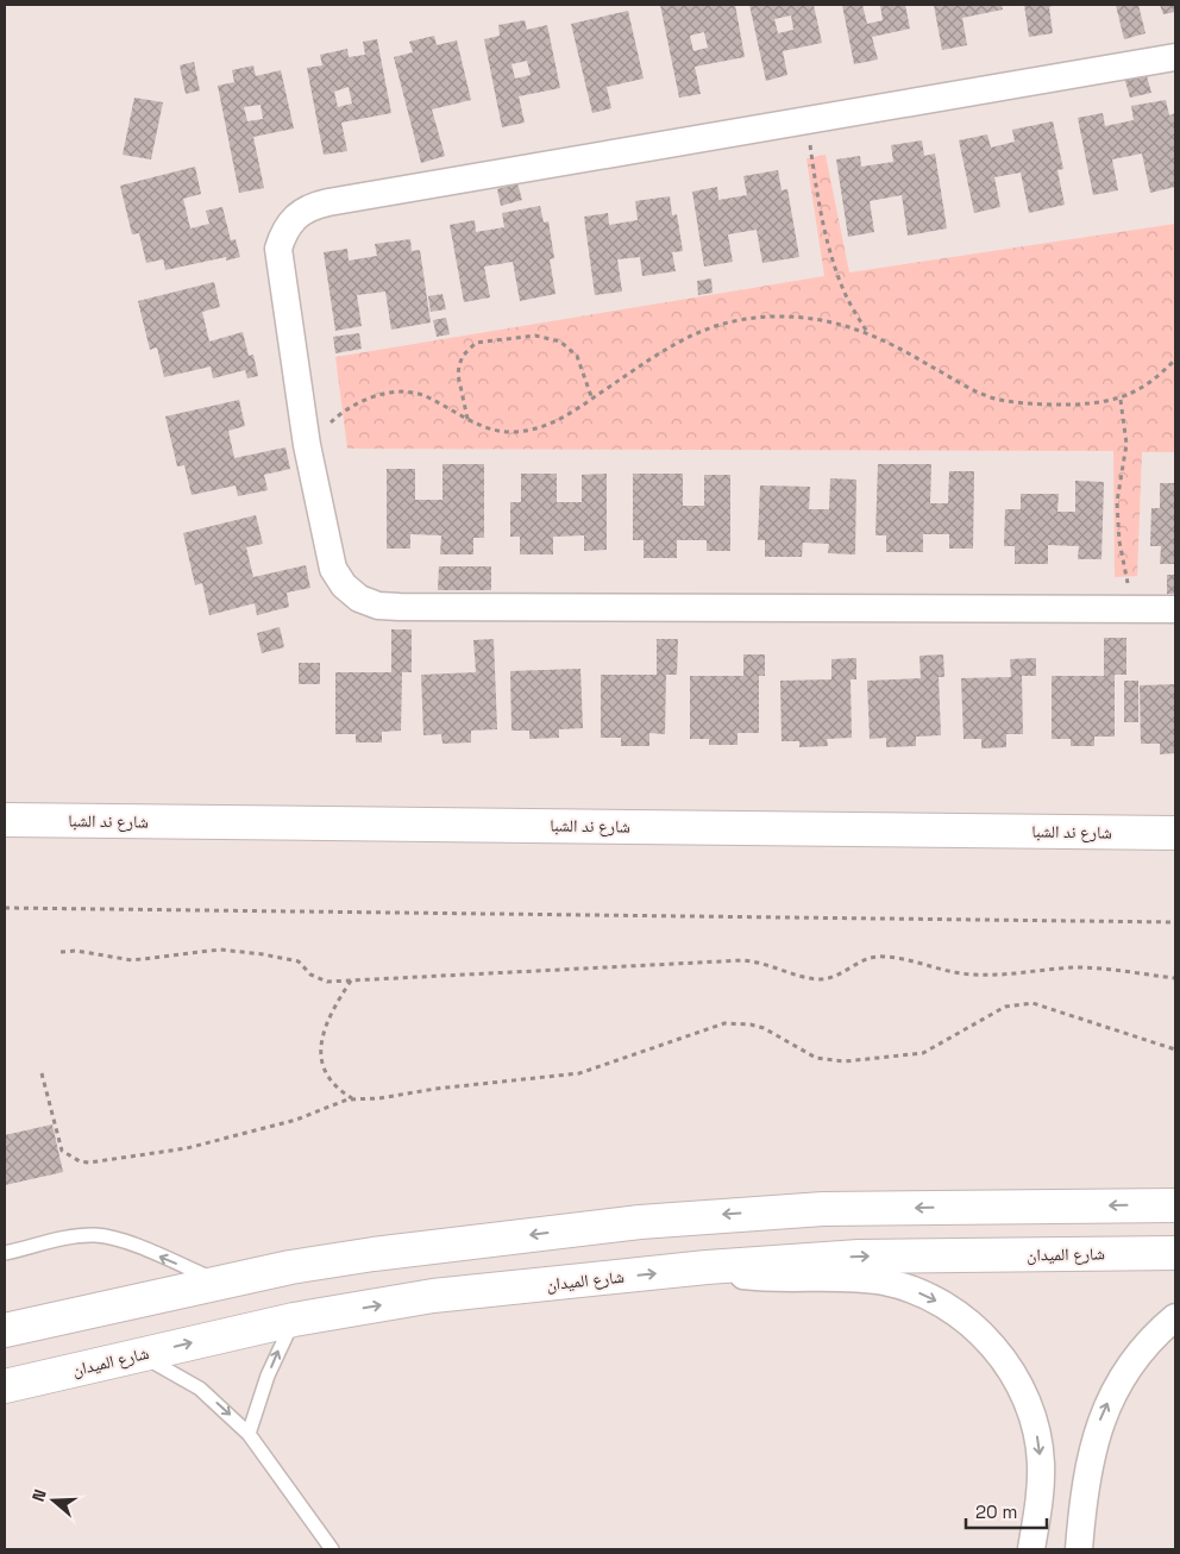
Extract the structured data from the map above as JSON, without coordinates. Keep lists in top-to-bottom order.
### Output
{
  "streets": {
    "street": ["شارع ند الشبا", "شارع الميدان"]
  },
  "scale_bar": "20 m",
  "north": "left"
}
